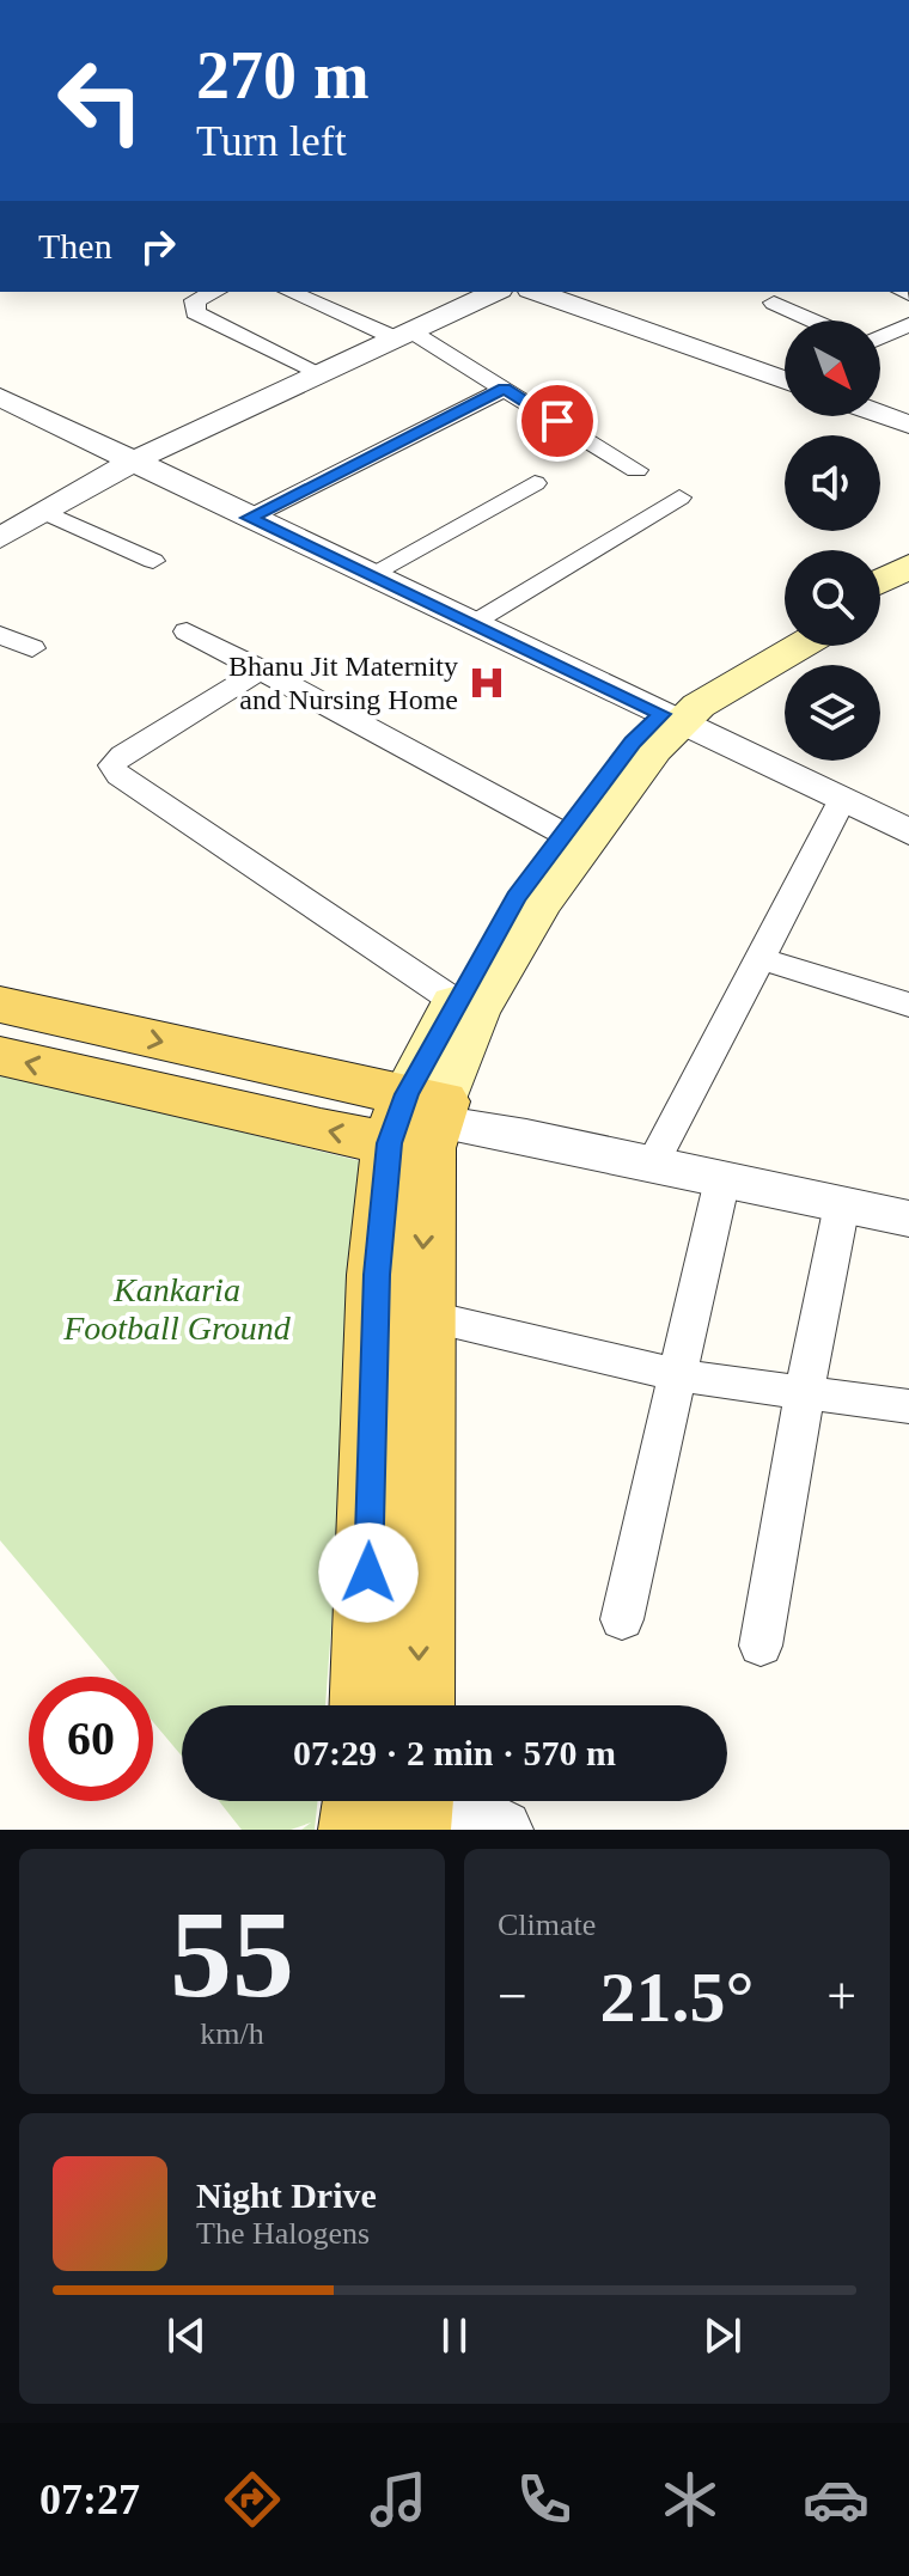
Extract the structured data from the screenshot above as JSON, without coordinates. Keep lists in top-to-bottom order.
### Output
{
  "parks": ["Kankaria Football Ground"],
  "places": {
    "hospital": ["Bhanu Jit Maternity and Nursing Home"]
  },
  "north": "bottom right",
  "page": {
    "turn": ["270 m", "Turn left"],
    "then": "Then",
    "limit": "60",
    "trip": "07:29 · 2 min · 570 m",
    "tile": [
      ["55", "km/h"],
      "Climate"
    ],
    "heat": ["−", "21.5°", "+"],
    "song": ["Night Drive", "The Halogens"],
    "tabs": "07:27"
  }
}
